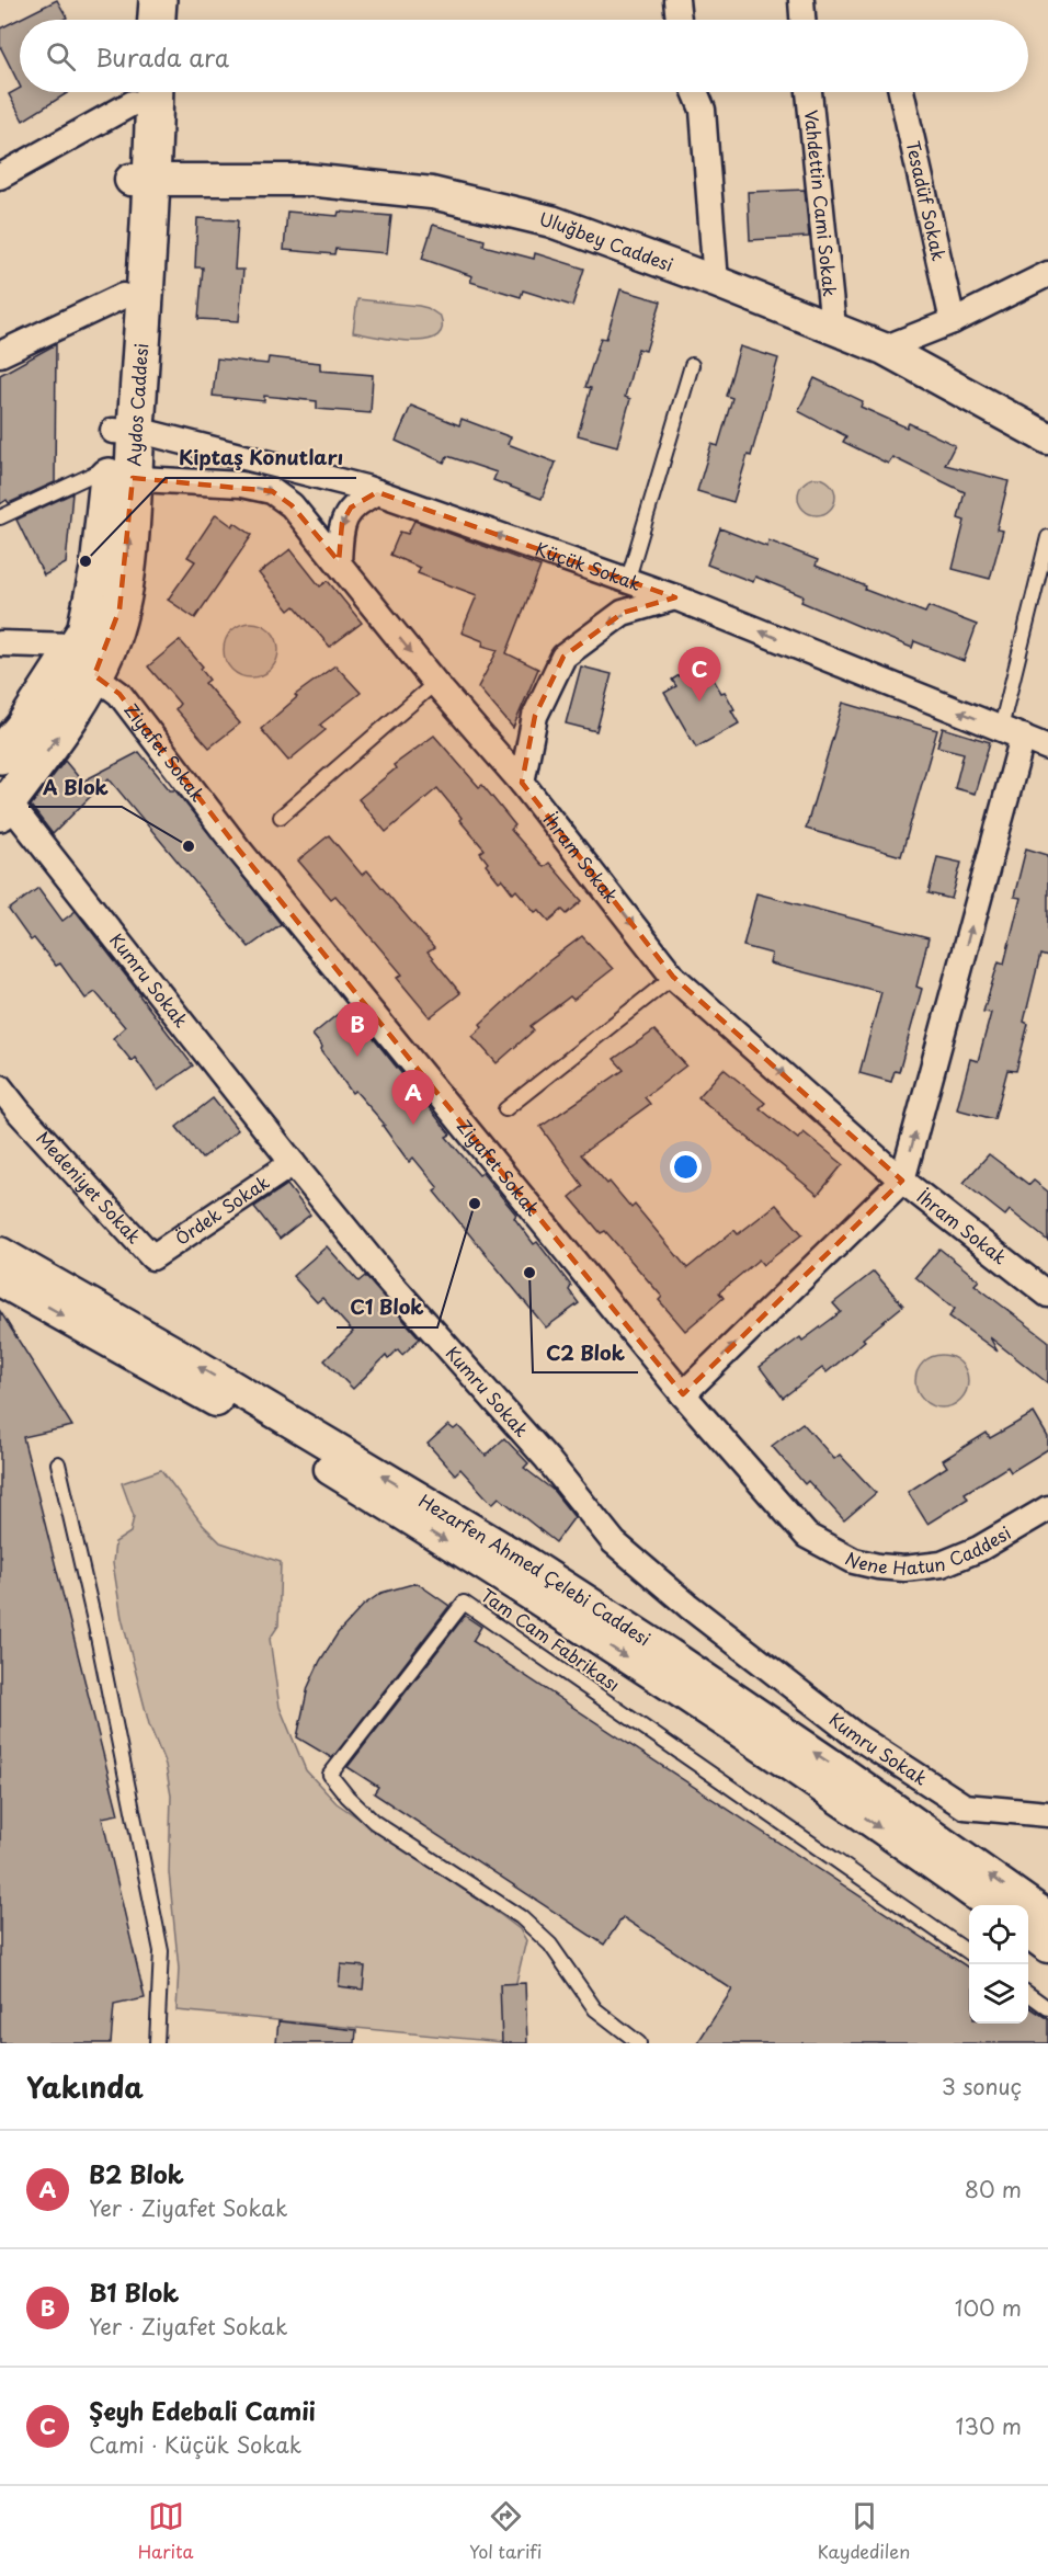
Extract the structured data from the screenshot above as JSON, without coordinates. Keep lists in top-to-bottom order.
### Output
{
  "streets": {
    "main road": ["Aydos Caddesi"],
    "street": [
      "Tesadüf Sokak",
      "Vahdettin Cami Sokak",
      "Uluğbey Caddesi",
      "Küçük Sokak",
      "Ziyafet Sokak",
      "İhram Sokak",
      "Kumru Sokak",
      "Medeniyet Sokak",
      "Ördek Sokak",
      "Nene Hatun Caddesi",
      "Hezarfen Ahmed Çelebi Caddesi"
    ],
    "lane": ["Tam Cam Fabrikası"]
  },
  "crossings": [
    ["Vahdettin Cami Sokak", "Uluğbey Caddesi"],
    ["Uluğbey Caddesi", "Aydos Caddesi"],
    ["Aydos Caddesi", "Küçük Sokak"],
    ["Aydos Caddesi", "Ziyafet Sokak"],
    ["Aydos Caddesi", "İhram Sokak"],
    ["Aydos Caddesi", "Kumru Sokak"],
    ["Küçük Sokak", "İhram Sokak"],
    ["Ziyafet Sokak", "Nene Hatun Caddesi"],
    ["Kumru Sokak", "Ördek Sokak"],
    ["Medeniyet Sokak", "Ördek Sokak"]
  ],
  "one_way": ["Küçük Sokak", "İhram Sokak"],
  "places": [
    "Kiptaş Konutları",
    "A Blok",
    "C1 Blok",
    "C2 Blok"
  ],
  "page": {
    "search": "Burada ara",
    "pins": ["C", "B", "A"],
    "heading": ["Yakında", "3 sonuç"],
    "list": [
      {
        "mark": "A",
        "name": "B2 Blok",
        "note": "Yer · Ziyafet Sokak",
        "value": "80 m"
      },
      {
        "mark": "B",
        "name": "B1 Blok",
        "note": "Yer · Ziyafet Sokak",
        "value": "100 m"
      },
      {
        "mark": "C",
        "name": "Şeyh Edebali Camii",
        "note": "Cami · Küçük Sokak",
        "value": "130 m"
      }
    ],
    "nav": ["Harita", "Yol tarifi", "Kaydedilen"]
  }
}
